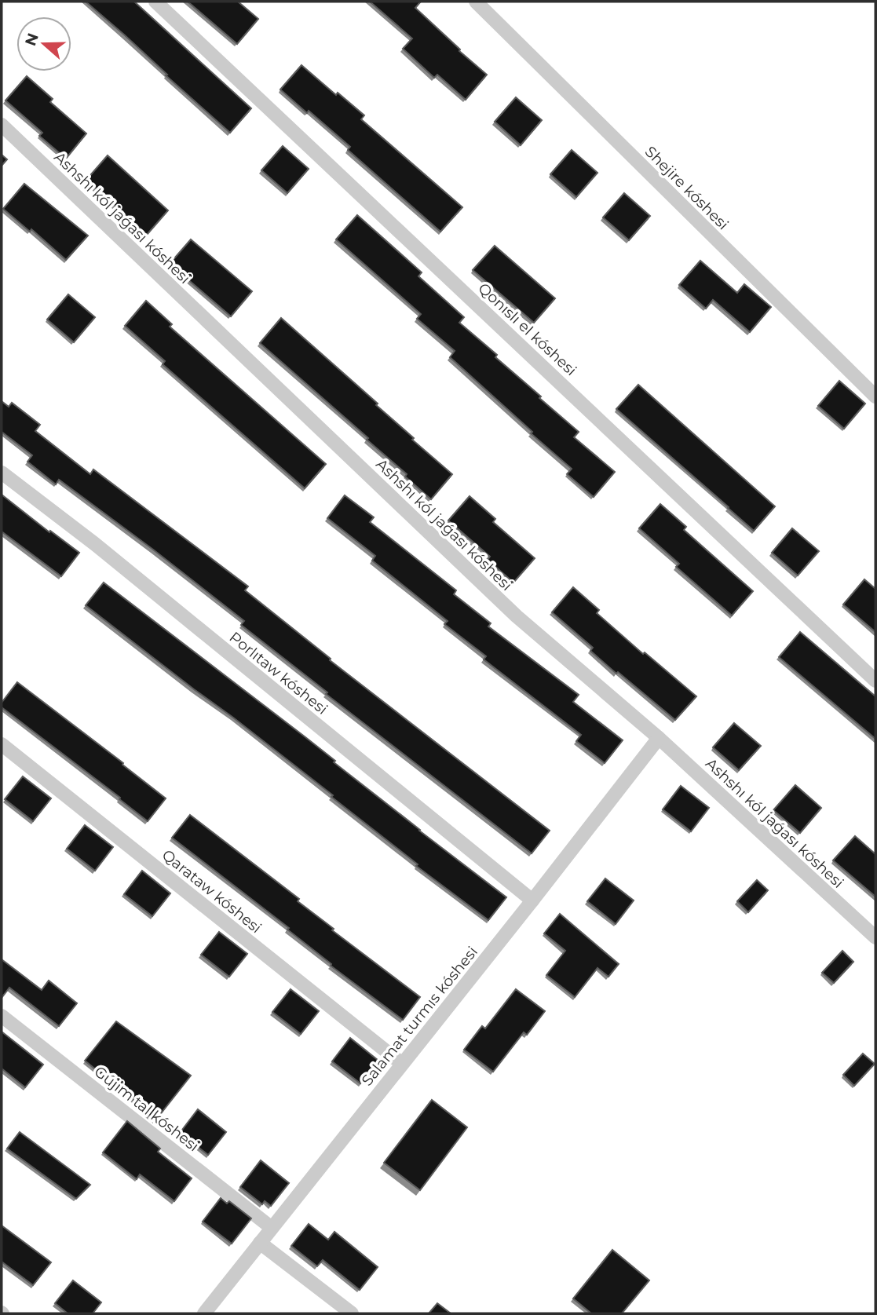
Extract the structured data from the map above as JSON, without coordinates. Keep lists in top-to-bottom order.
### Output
{
  "streets": {
    "street": [
      "Shejire kóshesi",
      "Ashshı kól jaǵası kóshesi",
      "Qonıslı el kóshesi",
      "Porlıtaw kóshesi",
      "Qarataw kóshesi",
      "Salamat turmıs kóshesi",
      "Gújim tal kóshesi"
    ]
  },
  "crossings": [
    ["Ashshı kól jaǵası kóshesi", "Salamat turmıs kóshesi"],
    ["Porlıtaw kóshesi", "Salamat turmıs kóshesi"],
    ["Qarataw kóshesi", "Salamat turmıs kóshesi"],
    ["Salamat turmıs kóshesi", "Gújim tal kóshesi"]
  ],
  "north": "left"
}
